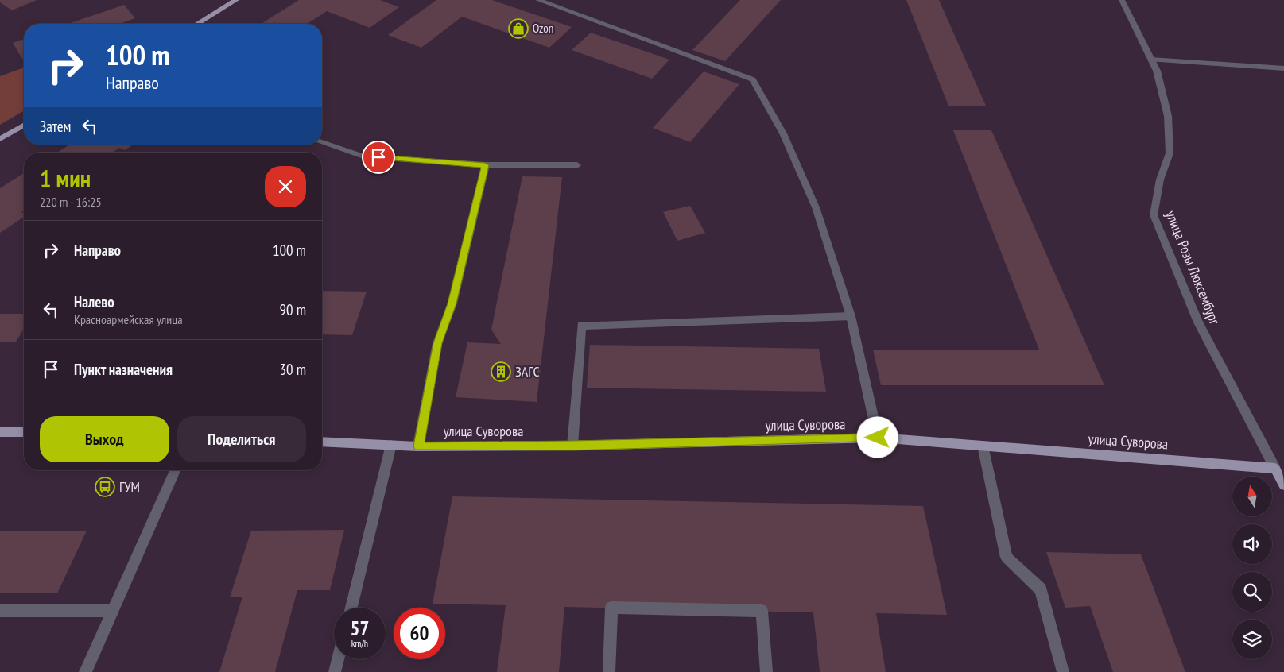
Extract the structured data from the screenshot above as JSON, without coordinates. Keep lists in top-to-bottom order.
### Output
{
  "streets": {
    "main road": ["улица Суворова"],
    "street": ["улица Розы Люксембург"]
  },
  "crossings": [
    ["улица Розы Люксембург", "улица Суворова"]
  ],
  "places": {
    "shop": ["Ozon"],
    "building": ["ЗАГС"],
    "bus stop": ["ГУМ"]
  },
  "north": "top",
  "page": {
    "turn": ["100 m", "Направо"],
    "then": "Затем",
    "heading": ["1 мин", "220 m · 16:25"],
    "list": [
      {
        "name": "Направо",
        "value": "100 m"
      },
      {
        "name": "Налево",
        "note": "Красноармейская улица",
        "value": "90 m"
      },
      {
        "name": "Пункт назначения",
        "value": "30 m"
      }
    ],
    "buttons": ["Выход", "Поделиться"],
    "speed": "57 km/h",
    "limit": "60"
  }
}
